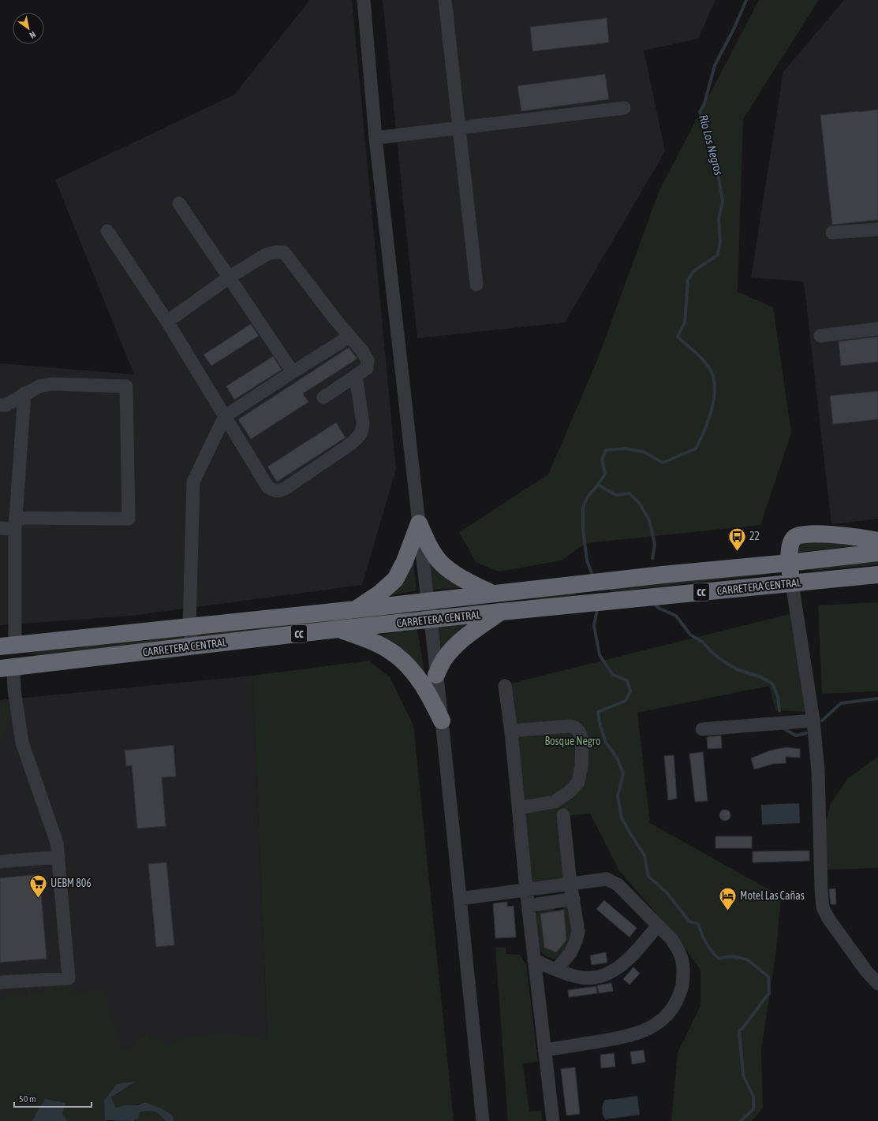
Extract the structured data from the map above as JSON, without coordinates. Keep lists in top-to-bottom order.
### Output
{
  "streets": {
    "highway": ["CARRETERA CENTRAL", "CC"]
  },
  "water": ["Río Los Negros"],
  "parks": ["Bosque Negro"],
  "places": {
    "bus stop": ["22"],
    "supermarket": ["UEBM 806"],
    "hotel": ["Motel Las Cañas"]
  },
  "scale_bar": "50 m",
  "north": "bottom right"
}
